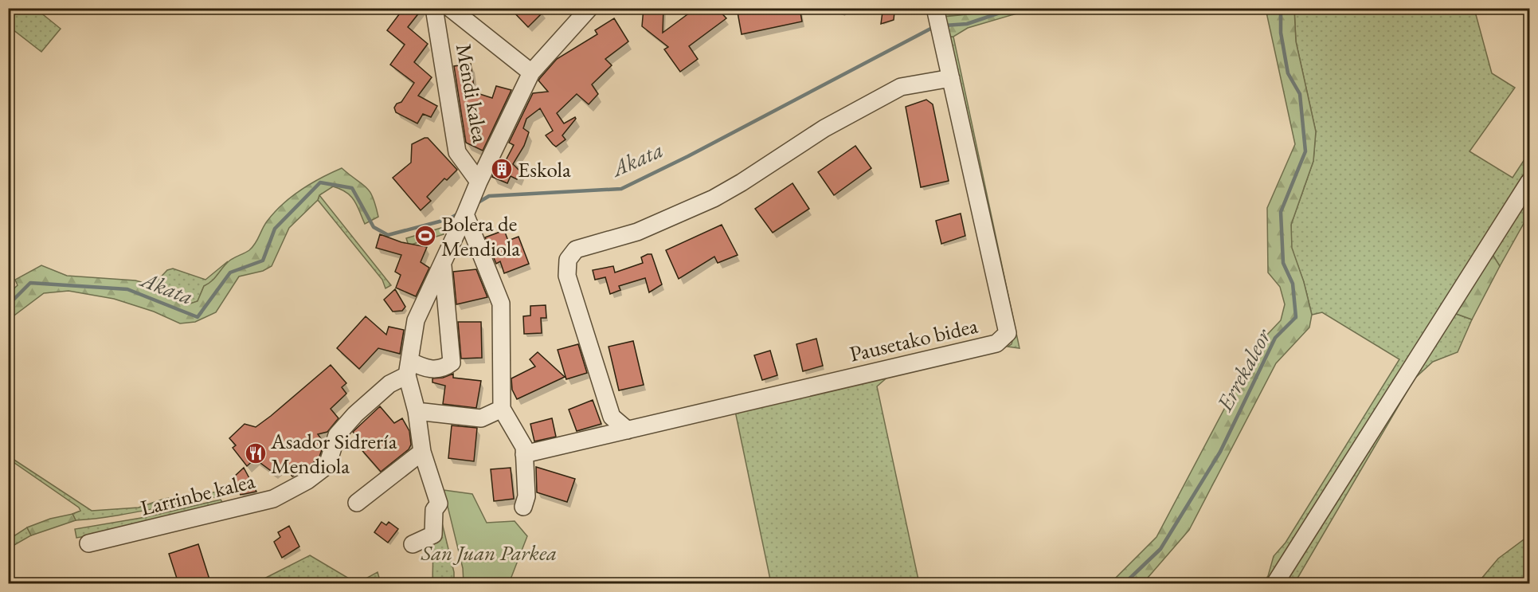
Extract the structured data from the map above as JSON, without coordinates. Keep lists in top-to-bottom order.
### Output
{
  "streets": {
    "street": ["Mendi kalea", "Pausetako bidea", "Larrinbe kalea"]
  },
  "water": ["Akata", "Errekaleor"],
  "parks": ["San Juan Parkea"],
  "places": {
    "building": ["Eskola"],
    "sports": ["Bolera de Mendiola"],
    "restaurant": ["Asador Sidrería Mendiola"]
  }
}
